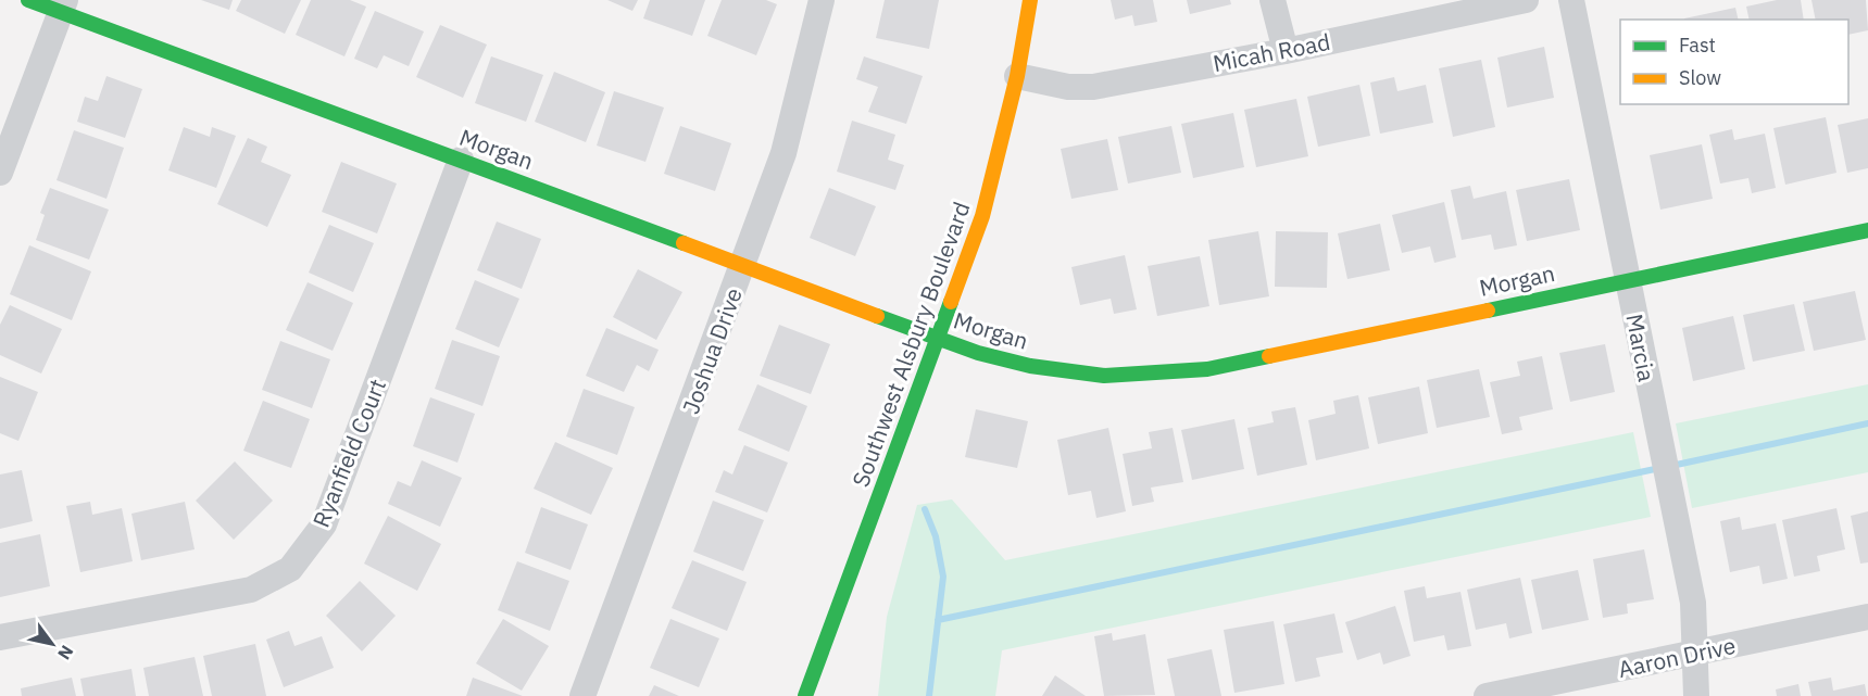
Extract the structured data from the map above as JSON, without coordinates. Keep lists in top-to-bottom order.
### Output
{
  "streets": {
    "street": [
      "Micah Road",
      "Morgan",
      "Southwest Alsbury Boulevard",
      "Marcia",
      "Joshua Drive",
      "Ryanfield Court",
      "Aaron Drive"
    ]
  },
  "crossings": [
    ["Micah Road", "Southwest Alsbury Boulevard"],
    ["Morgan", "Southwest Alsbury Boulevard"],
    ["Morgan", "Marcia"],
    ["Morgan", "Joshua Drive"],
    ["Morgan", "Ryanfield Court"],
    ["Marcia", "Aaron Drive"]
  ],
  "legend": ["Fast", "Slow"],
  "north": "bottom right"
}
